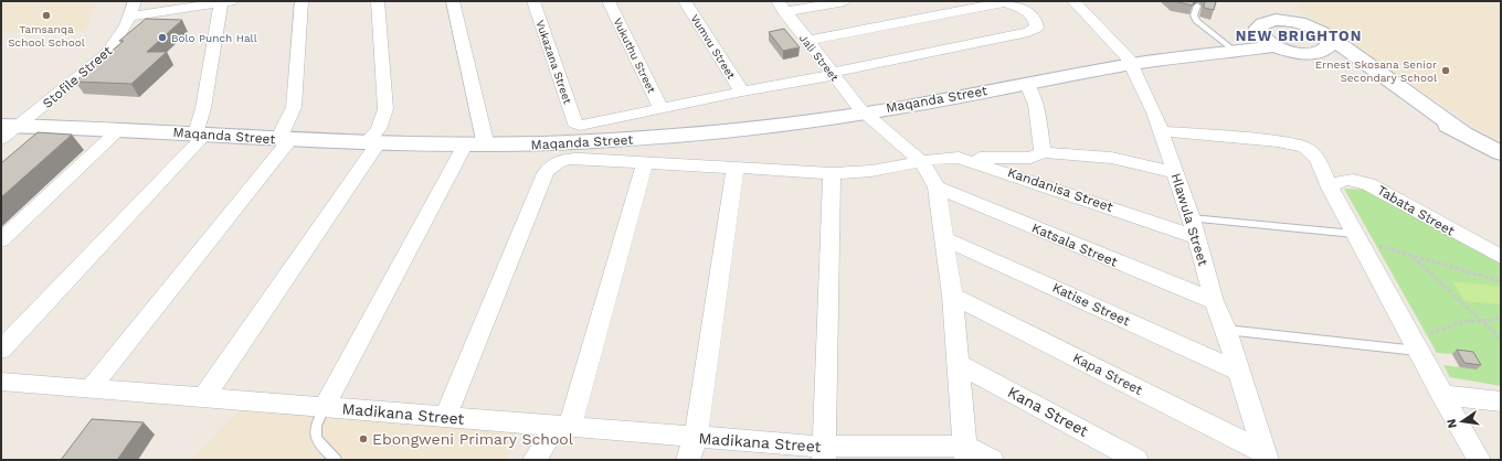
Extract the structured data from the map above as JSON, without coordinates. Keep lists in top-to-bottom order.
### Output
{
  "streets": {
    "street": [
      "Vumvu Street",
      "Vukuthu Street",
      "Jali Street",
      "Vukazana Street",
      "Stofile Street",
      "Maqanda Street",
      "Kandanisa Street",
      "Tabata Street",
      "Hlawula Street",
      "Katsala Street",
      "Katise Street",
      "Kapa Street",
      "Kana Street",
      "Madikana Street"
    ]
  },
  "crossings": [
    ["Vukuthu Street", "Vukazana Street"],
    ["Jali Street", "Maqanda Street"],
    ["Jali Street", "Kandanisa Street"],
    ["Jali Street", "Katsala Street"],
    ["Stofile Street", "Maqanda Street"],
    ["Maqanda Street", "Hlawula Street"],
    ["Kandanisa Street", "Hlawula Street"],
    ["Kandanisa Street", "Madikana Street"],
    ["Hlawula Street", "Katsala Street"],
    ["Hlawula Street", "Katise Street"],
    ["Hlawula Street", "Kapa Street"]
  ],
  "districts": ["NEW BRIGHTON"],
  "places": [
    "Tamsanqa School School",
    "Bolo Punch Hall",
    "Ernest Skosana Senior Secondary School",
    "Ebongweni Primary School"
  ],
  "north": "left"
}
